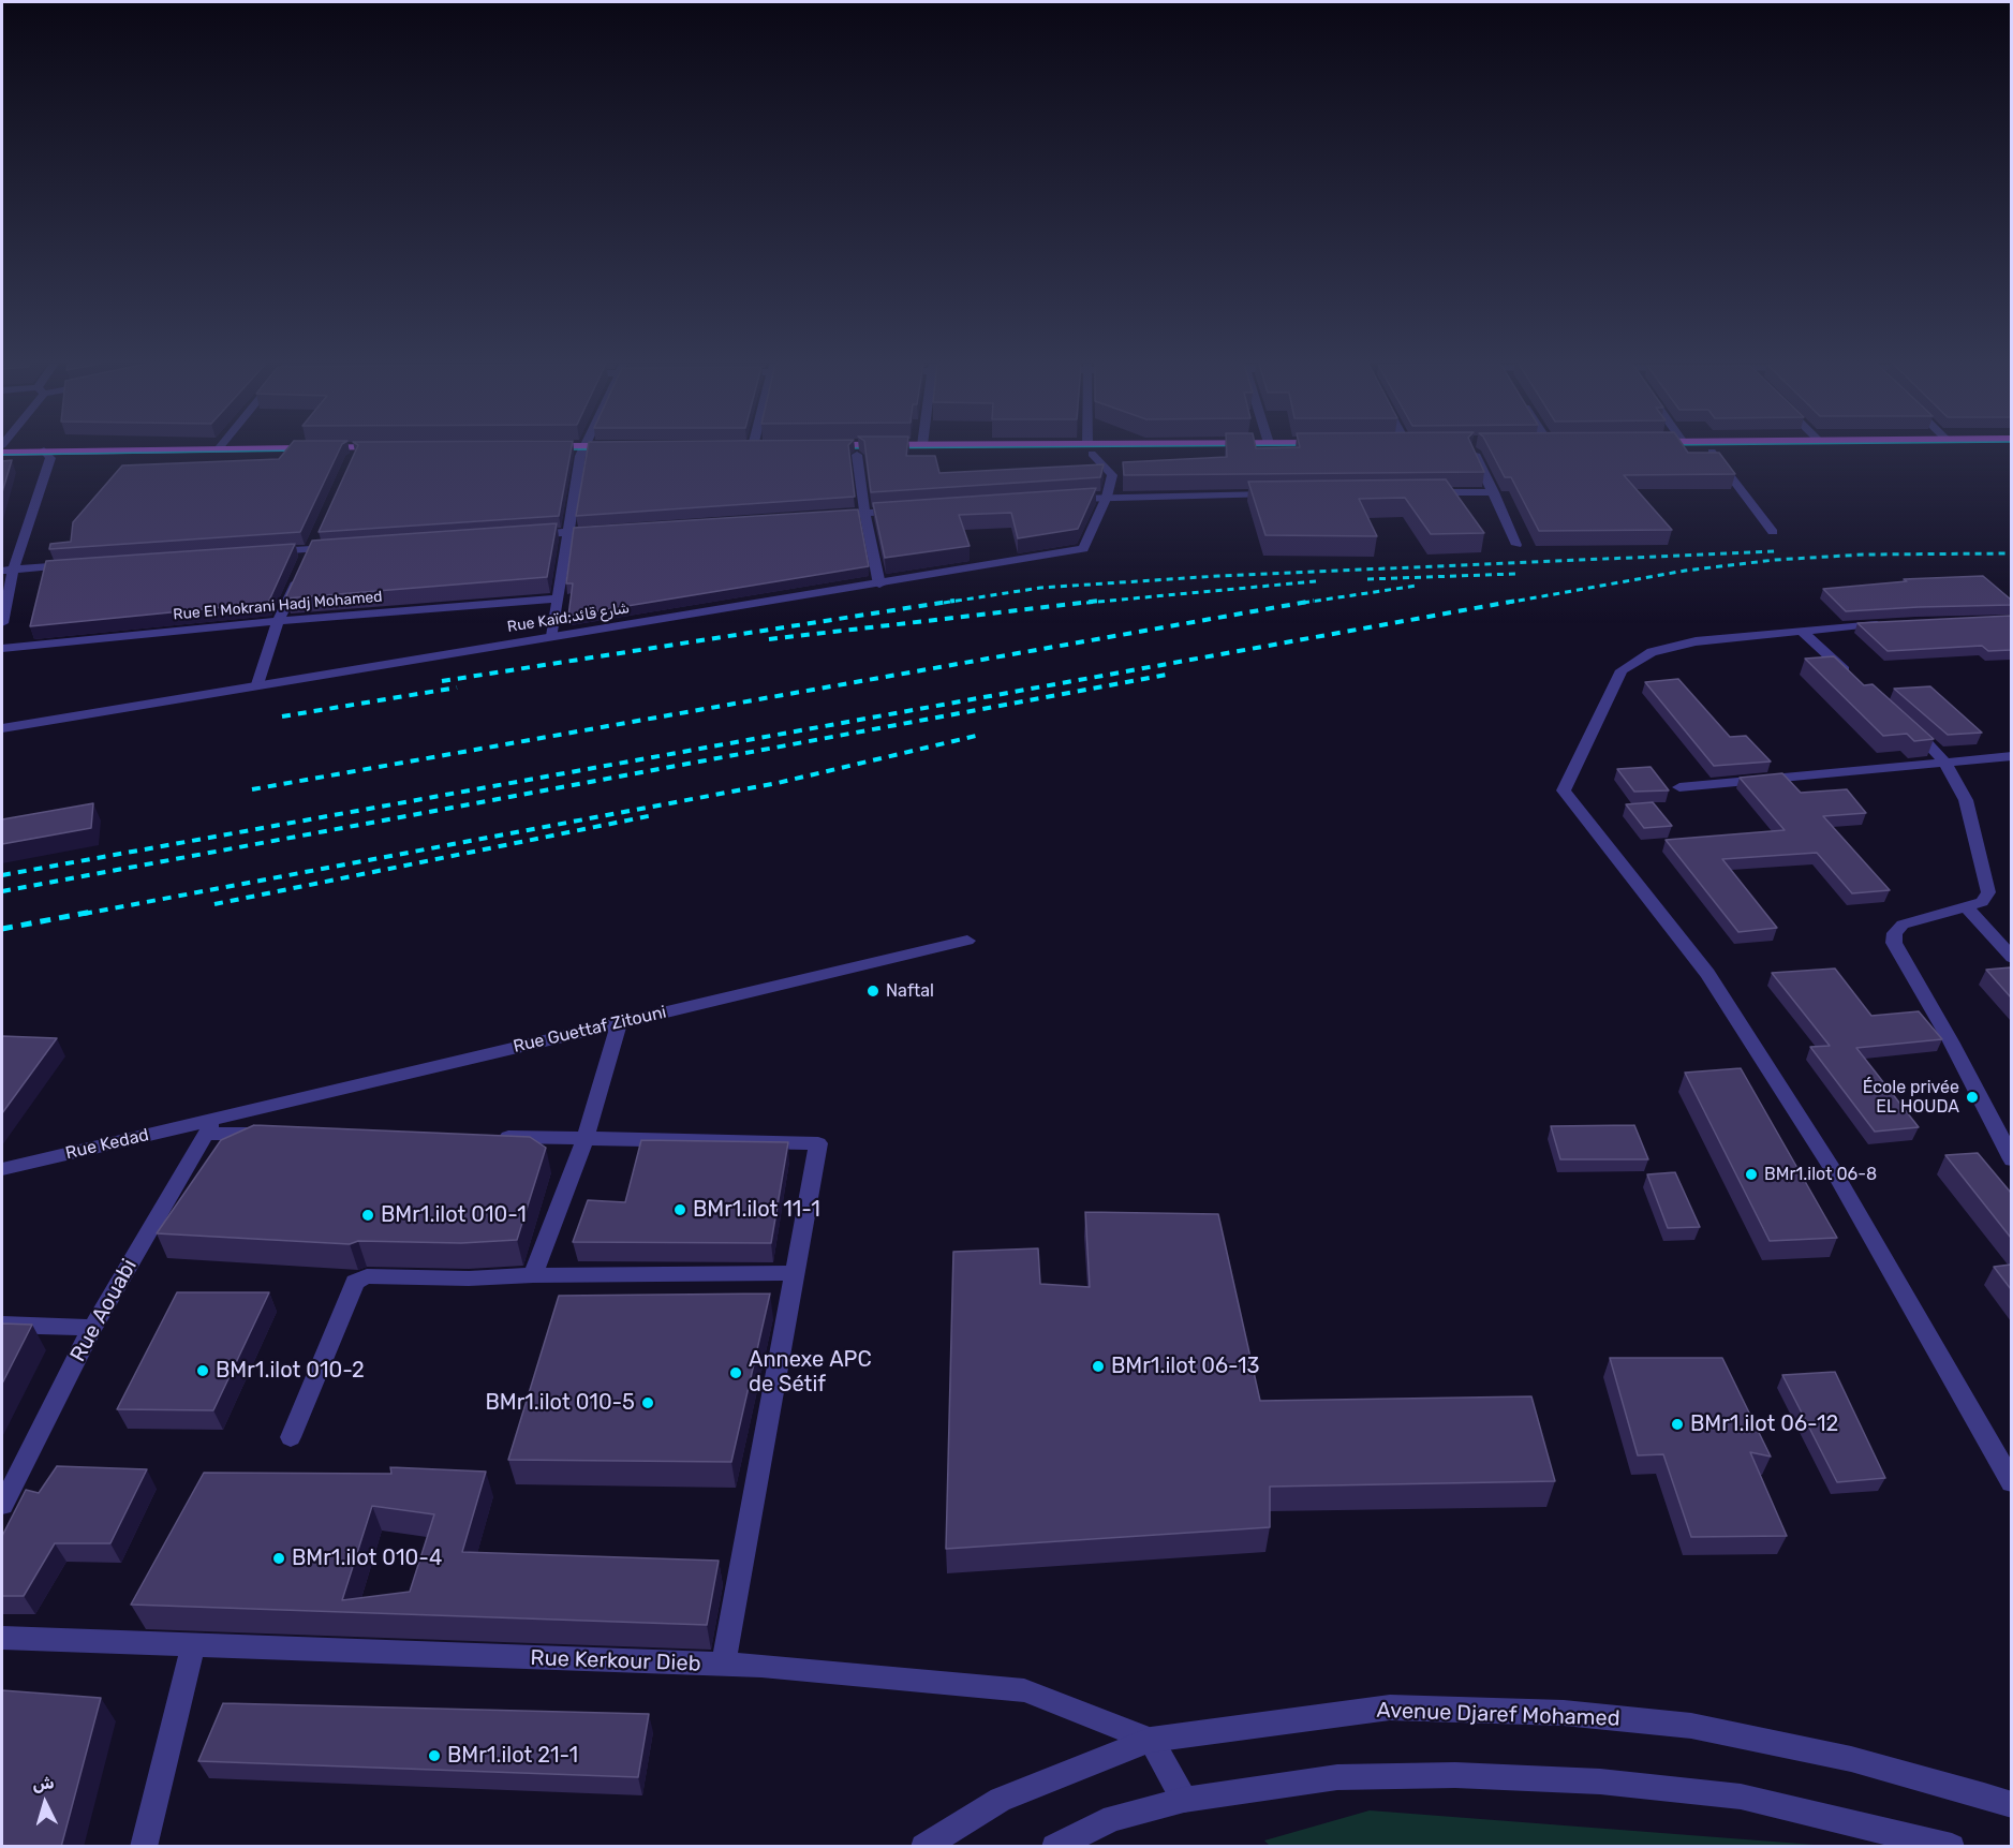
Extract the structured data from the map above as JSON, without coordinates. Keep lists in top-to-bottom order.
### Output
{
  "streets": {
    "street": [
      "Rue El Mokrani Hadj Mohamed",
      "Rue Kaïd;شارع قائد",
      "Rue Guettaf Zitouni",
      "Rue Kedad",
      "Rue Aouabi",
      "Rue Kerkour Dieb",
      "Avenue Djaref Mohamed"
    ]
  },
  "crossings": [
    ["Rue Guettaf Zitouni", "Rue Kedad"],
    ["Rue Guettaf Zitouni", "Rue Aouabi"],
    ["Rue Kedad", "Rue Aouabi"],
    ["Rue Kerkour Dieb", "Avenue Djaref Mohamed"]
  ],
  "places": [
    "Naftal",
    "École privée EL HOUDA",
    "BMr1.ilot 06-8",
    "BMr1.ilot 11-1",
    "BMr1.ilot 010-1",
    "BMr1.ilot 06-13",
    "BMr1.ilot 010-2",
    "Annexe APC de Sétif",
    "BMr1.ilot 010-5",
    "BMr1.ilot 06-12",
    "BMr1.ilot 010-4",
    "BMr1.ilot 21-1"
  ],
  "north": "top"
}
